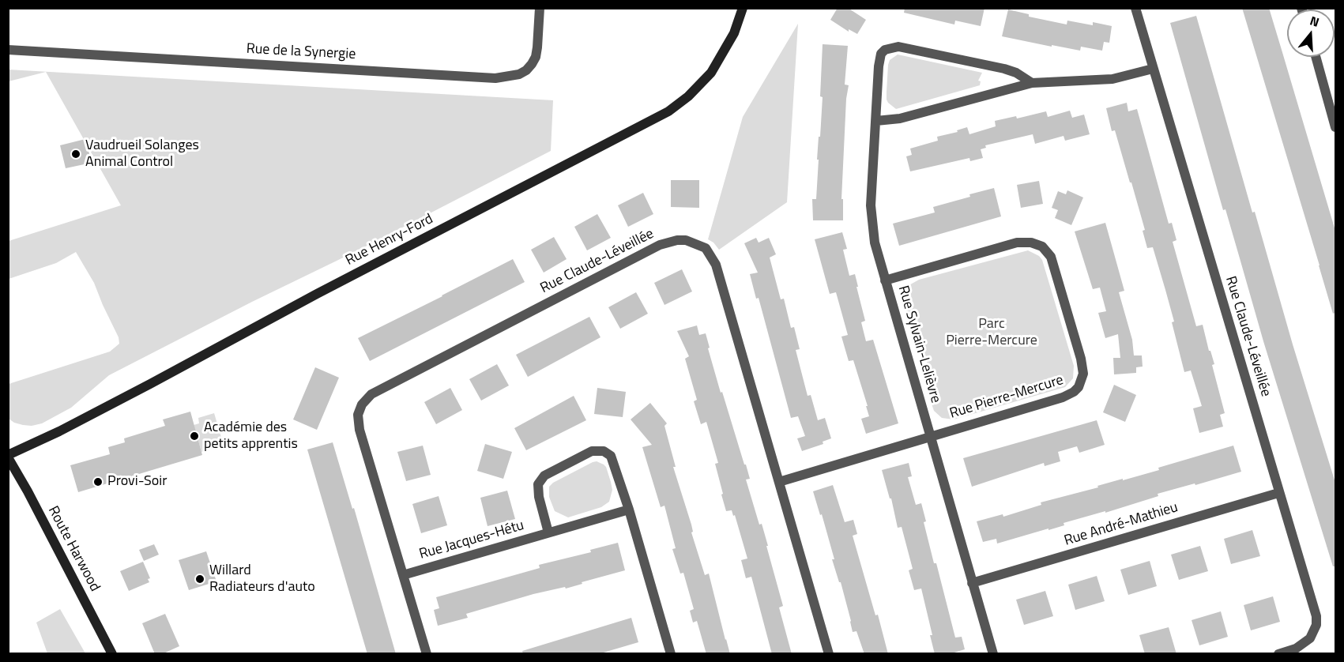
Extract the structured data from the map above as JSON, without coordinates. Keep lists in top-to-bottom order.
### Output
{
  "streets": {
    "street": [
      "Rue de la Synergie",
      "Rue Henry-Ford",
      "Rue Claude-Léveillée",
      "Rue Sylvain-Lelièvre",
      "Rue Pierre-Mercure",
      "Rue André-Mathieu",
      "Rue Jacques-Hétu",
      "Route Harwood"
    ]
  },
  "crossings": [
    ["Rue Henry-Ford", "Route Harwood"],
    ["Rue Claude-Léveillée", "Rue Pierre-Mercure"],
    ["Rue Claude-Léveillée", "Rue André-Mathieu"],
    ["Rue Claude-Léveillée", "Rue Jacques-Hétu"],
    ["Rue Sylvain-Lelièvre", "Rue Pierre-Mercure"],
    ["Rue Sylvain-Lelièvre", "Rue André-Mathieu"]
  ],
  "parks": ["Parc Pierre-Mercure"],
  "places": [
    "Vaudrueil Solanges Animal Control",
    "Académie des petits apprentis",
    "Provi-Soir",
    "Willard Radiateurs d'auto"
  ],
  "north": "top"
}
